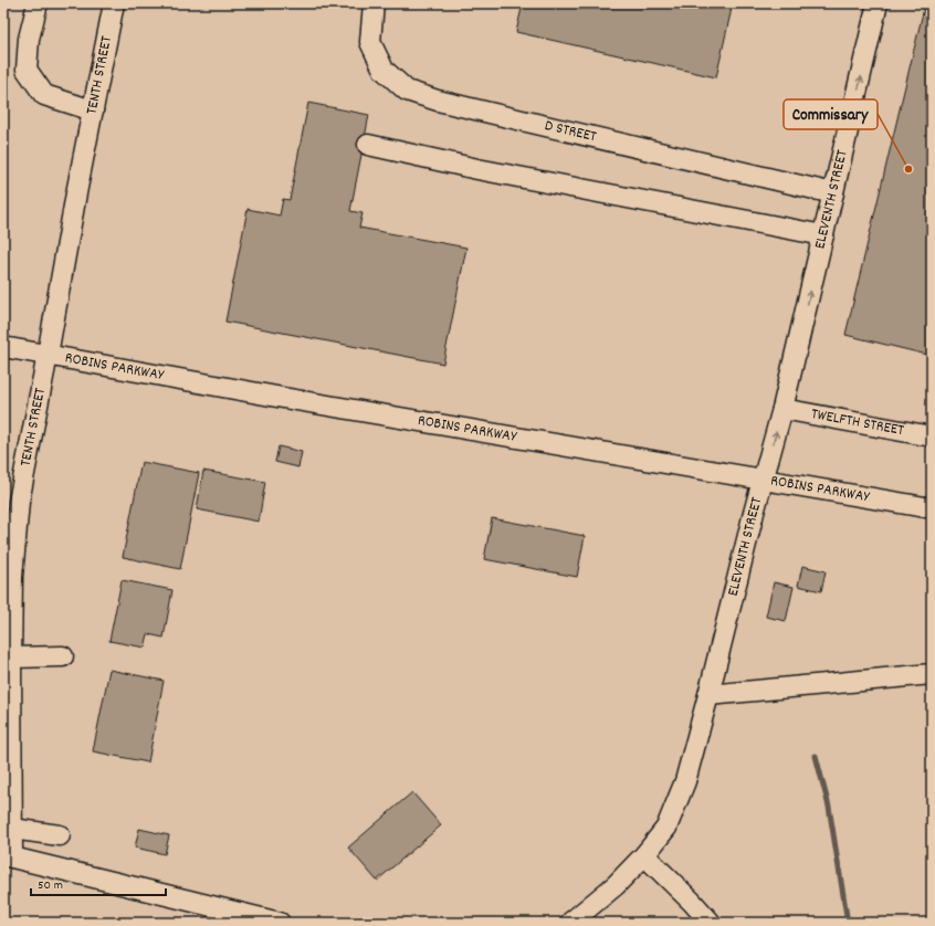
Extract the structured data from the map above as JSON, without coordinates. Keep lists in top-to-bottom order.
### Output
{
  "streets": {
    "street": [
      "TENTH STREET",
      "D STREET",
      "ELEVENTH STREET",
      "ROBINS PARKWAY",
      "TWELFTH STREET"
    ]
  },
  "crossings": [
    ["TENTH STREET", "ROBINS PARKWAY"],
    ["D STREET", "ELEVENTH STREET"],
    ["ELEVENTH STREET", "ROBINS PARKWAY"],
    ["ELEVENTH STREET", "TWELFTH STREET"]
  ],
  "one_way": ["ELEVENTH STREET"],
  "places": ["Commissary"],
  "scale_bar": "50 m"
}
